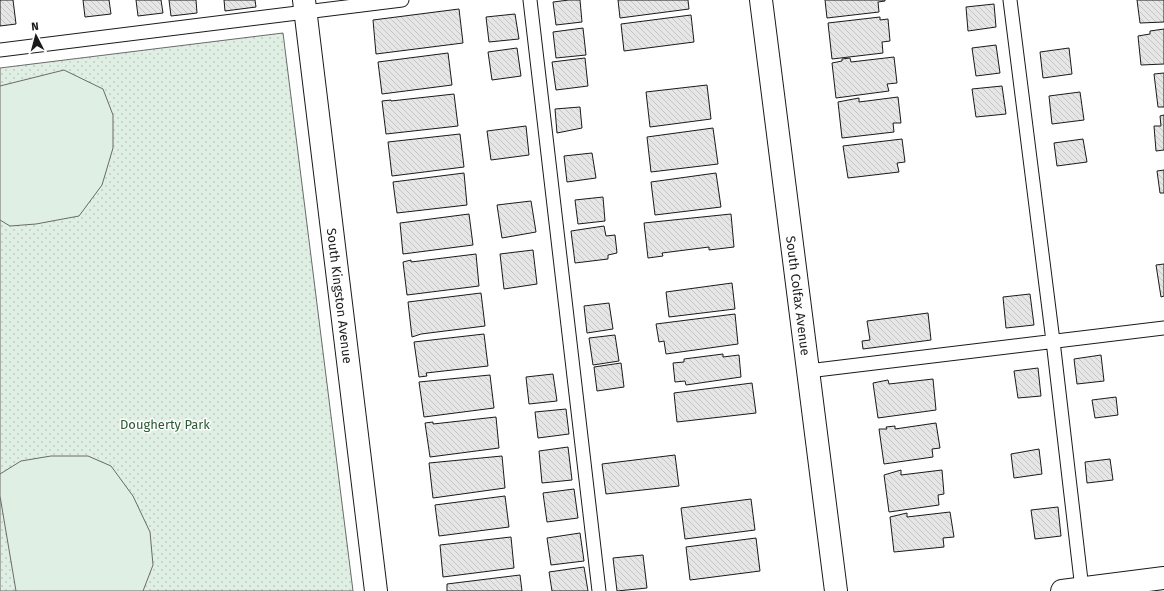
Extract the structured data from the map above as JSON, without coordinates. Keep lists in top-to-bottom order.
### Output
{
  "streets": {
    "street": ["South Kingston Avenue", "South Colfax Avenue"]
  },
  "parks": ["Dougherty Park"],
  "north": "top"
}
